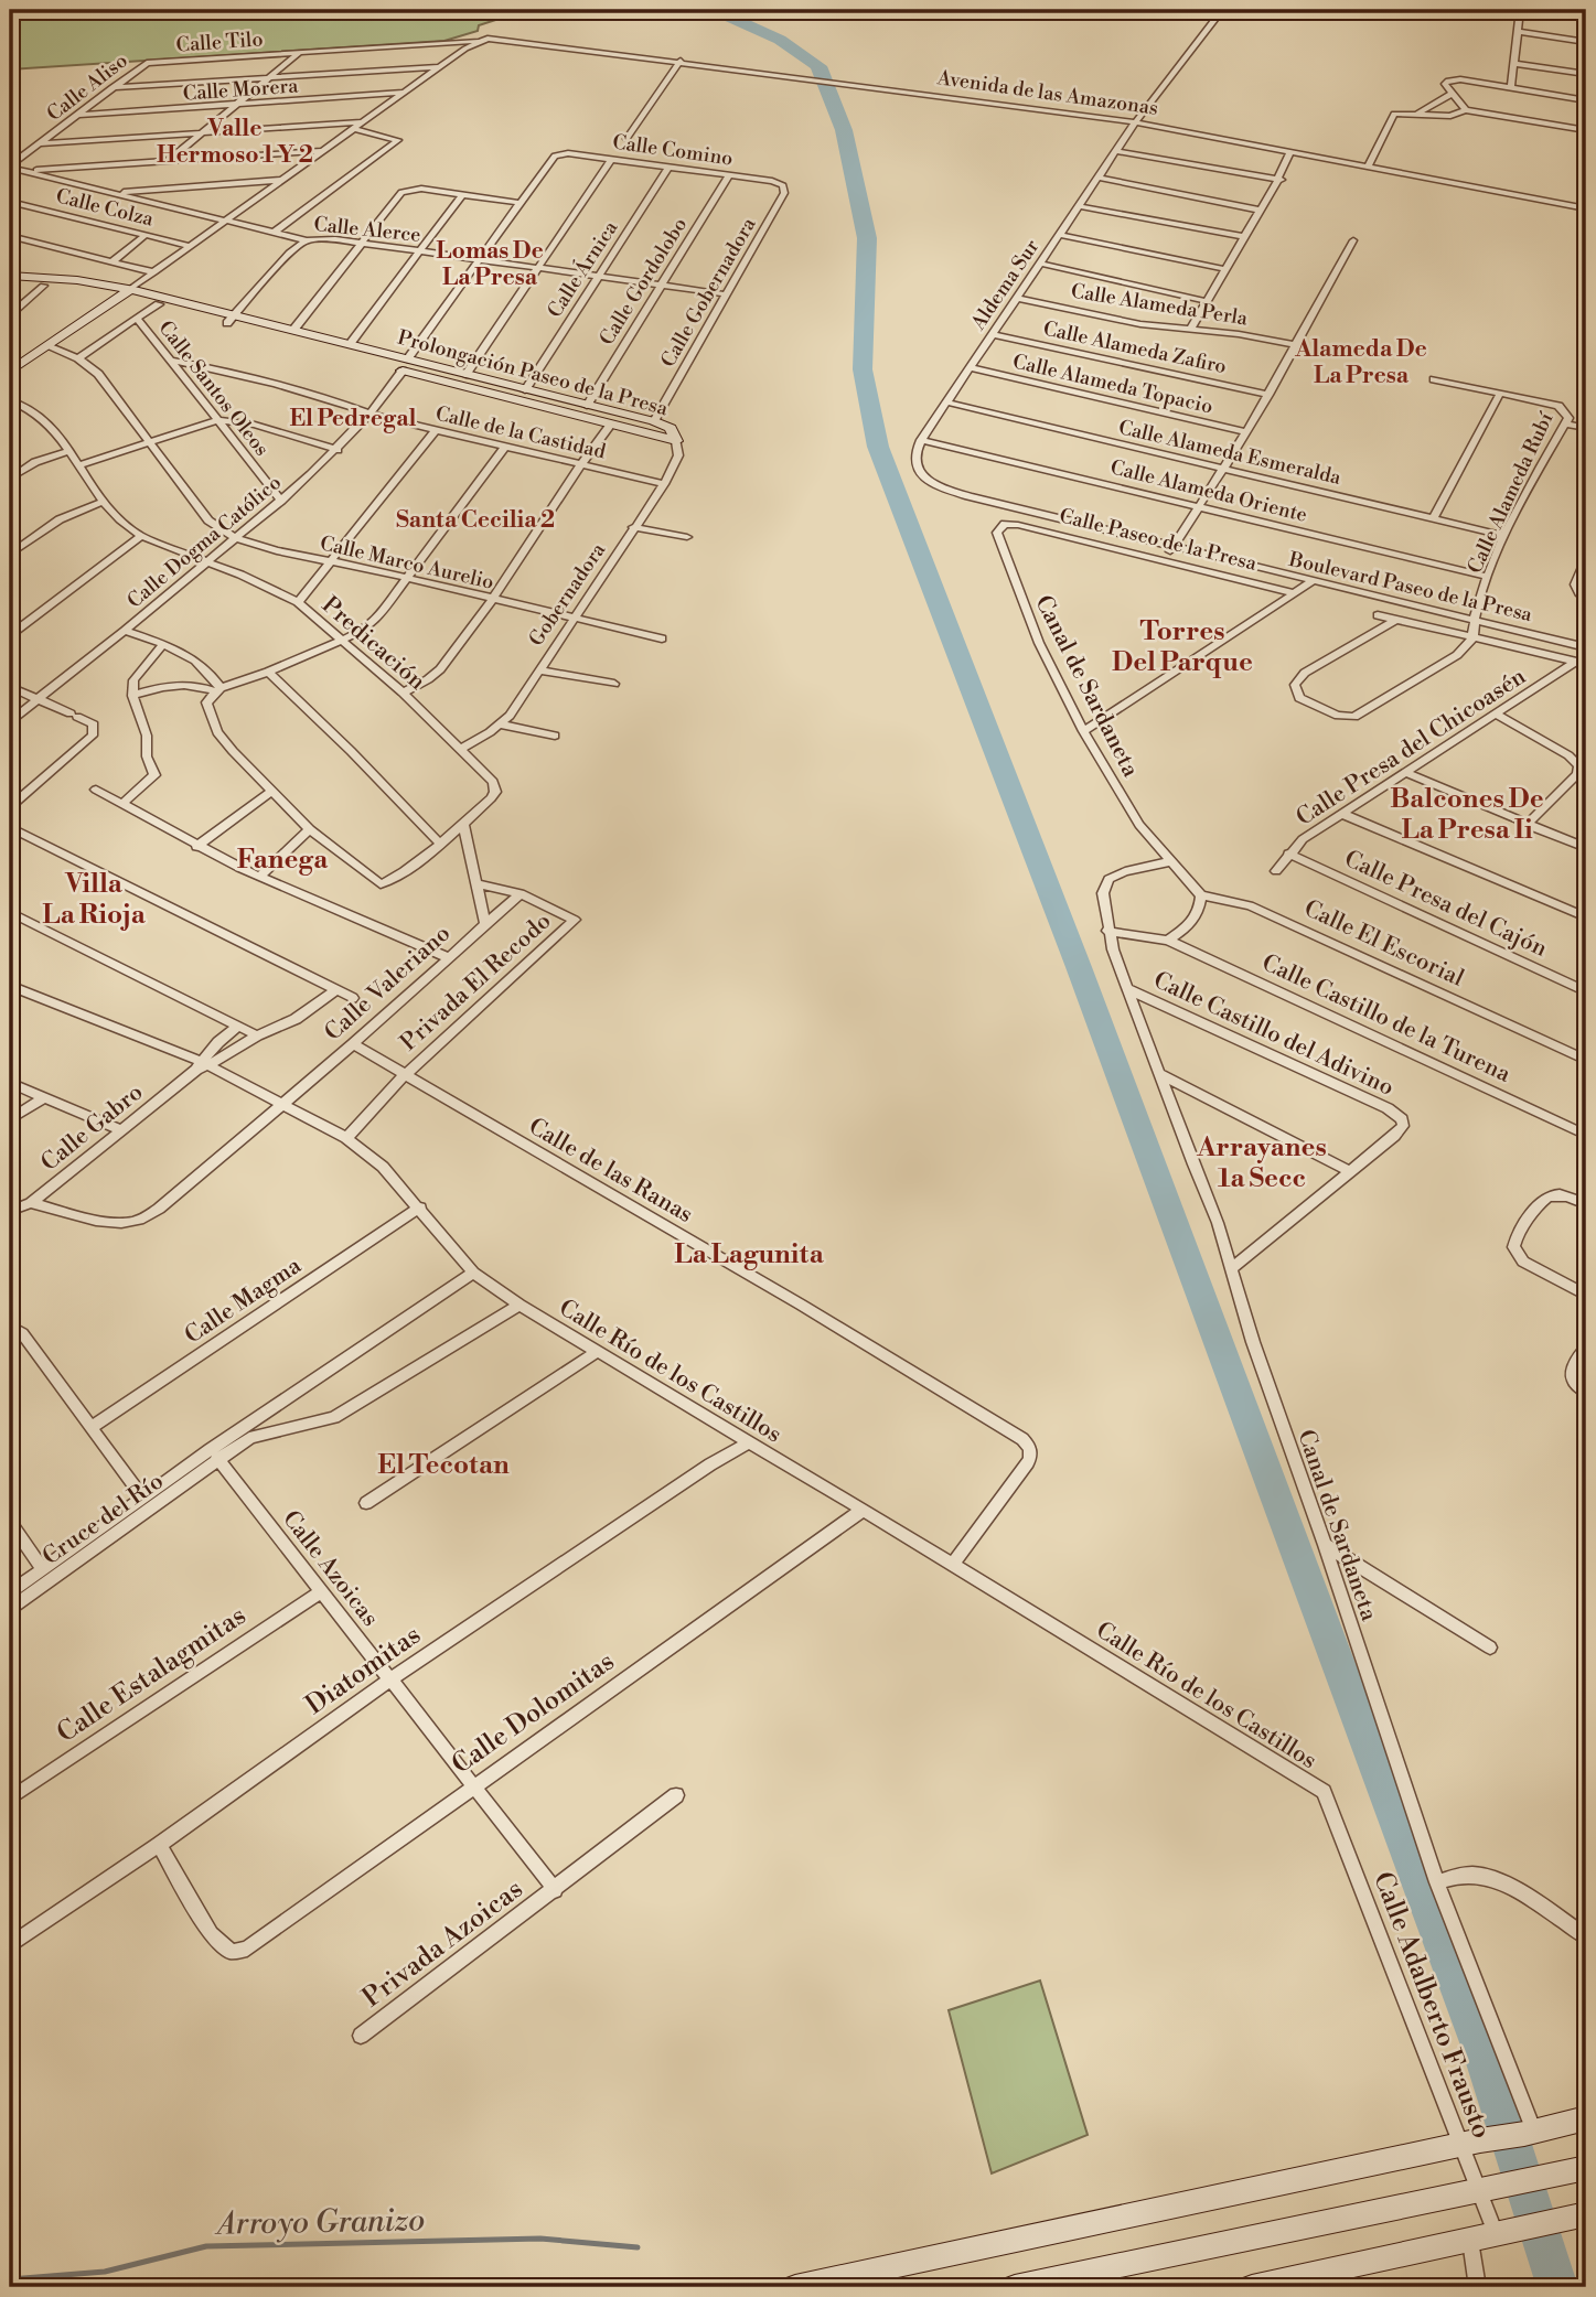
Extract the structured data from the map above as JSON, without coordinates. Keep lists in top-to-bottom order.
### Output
{
  "streets": {
    "street": [
      "Calle Tilo",
      "Calle Aliso",
      "Calle Morera",
      "Avenida de las Amazonas",
      "Calle Comino",
      "Calle Colza",
      "Calle Alerce",
      "Calle Árnica",
      "Calle Gordolobo",
      "Aldema Sur",
      "Calle Gobernadora",
      "Calle Alameda Perla",
      "Calle Alameda Zafiro",
      "Prolongación Paseo de la Presa",
      "Calle Alameda Topacio",
      "Calle Santos Oleos",
      "Calle de la Castidad",
      "Calle Alameda Esmeralda",
      "Calle Alameda Oriente",
      "Calle Alameda Rubí",
      "Calle Paseo de la Presa",
      "Calle Dogma Católico",
      "Calle Marco Aurelio",
      "Boulevard Paseo de la Presa",
      "Gobernadora",
      "Predicación",
      "Canal de Sardaneta",
      "Calle Presa del Chicoasén",
      "Calle Presa del Cajón",
      "Calle El Escorial",
      "Privada El Recodo",
      "Calle Valeriano",
      "Calle Castillo de la Turena",
      "Calle Castillo del Adivino",
      "Calle Gabro",
      "Calle de las Ranas",
      "Calle Magma",
      "Calle Río de los Castillos",
      "Cruce del Río",
      "Calle Azoicas",
      "Diatomitas",
      "Calle Estalagmitas",
      "Calle Dolomitas",
      "Privada Azoicas",
      "Calle Adalberto Frausto"
    ]
  },
  "crossings": [
    ["Calle Tilo", "Calle Aliso"],
    ["Calle Tilo", "Avenida de las Amazonas"],
    ["Calle Aliso", "Calle Morera"],
    ["Calle Aliso", "Calle Alerce"],
    ["Avenida de las Amazonas", "Aldema Sur"],
    ["Calle Comino", "Calle Árnica"],
    ["Calle Comino", "Calle Gordolobo"],
    ["Calle Comino", "Calle Gobernadora"],
    ["Calle Comino", "Calle Dogma Católico"],
    ["Calle Alerce", "Calle Árnica"],
    ["Calle Alerce", "Calle Gordolobo"],
    ["Calle Alerce", "Calle Gobernadora"],
    ["Calle Alerce", "Calle Dogma Católico"],
    ["Calle Árnica", "Prolongación Paseo de la Presa"],
    ["Calle Gordolobo", "Prolongación Paseo de la Presa"],
    ["Aldema Sur", "Calle Alameda Perla"],
    ["Aldema Sur", "Calle Alameda Zafiro"],
    ["Aldema Sur", "Calle Alameda Topacio"],
    ["Aldema Sur", "Calle Alameda Esmeralda"],
    ["Aldema Sur", "Calle Alameda Oriente"],
    ["Aldema Sur", "Boulevard Paseo de la Presa"],
    ["Calle Gobernadora", "Prolongación Paseo de la Presa"],
    ["Prolongación Paseo de la Presa", "Calle Santos Oleos"],
    ["Prolongación Paseo de la Presa", "Calle Dogma Católico"],
    ["Prolongación Paseo de la Presa", "Gobernadora"],
    ["Calle Santos Oleos", "Calle de la Castidad"],
    ["Calle Santos Oleos", "Calle Dogma Católico"],
    ["Calle de la Castidad", "Calle Dogma Católico"],
    ["Calle de la Castidad", "Gobernadora"],
    ["Calle Alameda Esmeralda", "Calle Alameda Rubí"],
    ["Calle Alameda Oriente", "Calle Alameda Rubí"],
    ["Calle Alameda Oriente", "Boulevard Paseo de la Presa"],
    ["Calle Alameda Rubí", "Boulevard Paseo de la Presa"],
    ["Calle Paseo de la Presa", "Canal de Sardaneta"],
    ["Calle Dogma Católico", "Calle Marco Aurelio"],
    ["Calle Dogma Católico", "Predicación"],
    ["Calle Marco Aurelio", "Gobernadora"],
    ["Gobernadora", "Predicación"],
    ["Canal de Sardaneta", "Calle El Escorial"],
    ["Canal de Sardaneta", "Calle Castillo de la Turena"],
    ["Canal de Sardaneta", "Calle Castillo del Adivino"],
    ["Calle Presa del Chicoasén", "Calle Presa del Cajón"],
    ["Calle El Escorial", "Calle Castillo de la Turena"],
    ["Privada El Recodo", "Calle Valeriano"],
    ["Privada El Recodo", "Calle de las Ranas"],
    ["Privada El Recodo", "Calle Río de los Castillos"],
    ["Calle Valeriano", "Calle Gabro"],
    ["Calle Valeriano", "Calle de las Ranas"],
    ["Calle Valeriano", "Calle Río de los Castillos"],
    ["Calle Gabro", "Calle Río de los Castillos"],
    ["Calle de las Ranas", "Calle Río de los Castillos"],
    ["Calle Magma", "Calle Río de los Castillos"],
    ["Calle Río de los Castillos", "Diatomitas"],
    ["Calle Río de los Castillos", "Calle Dolomitas"],
    ["Calle Río de los Castillos", "Calle Adalberto Frausto"],
    ["Cruce del Río", "Calle Azoicas"],
    ["Calle Azoicas", "Diatomitas"],
    ["Calle Azoicas", "Calle Estalagmitas"],
    ["Calle Azoicas", "Calle Dolomitas"],
    ["Calle Azoicas", "Privada Azoicas"],
    ["Diatomitas", "Calle Dolomitas"],
    ["Calle Dolomitas", "Privada Azoicas"]
  ],
  "districts": [
    "Valle Hermoso 1 Y 2",
    "Lomas De La Presa",
    "Alameda De La Presa",
    "El Pedregal",
    "Santa Cecilia 2",
    "Torres Del Parque",
    "Balcones De La Presa Ii",
    "Fanega",
    "Villa La Rioja",
    "Arrayanes 1a Secc",
    "La Lagunita",
    "El Tecotan"
  ],
  "water": ["Arroyo Granizo"]
}
